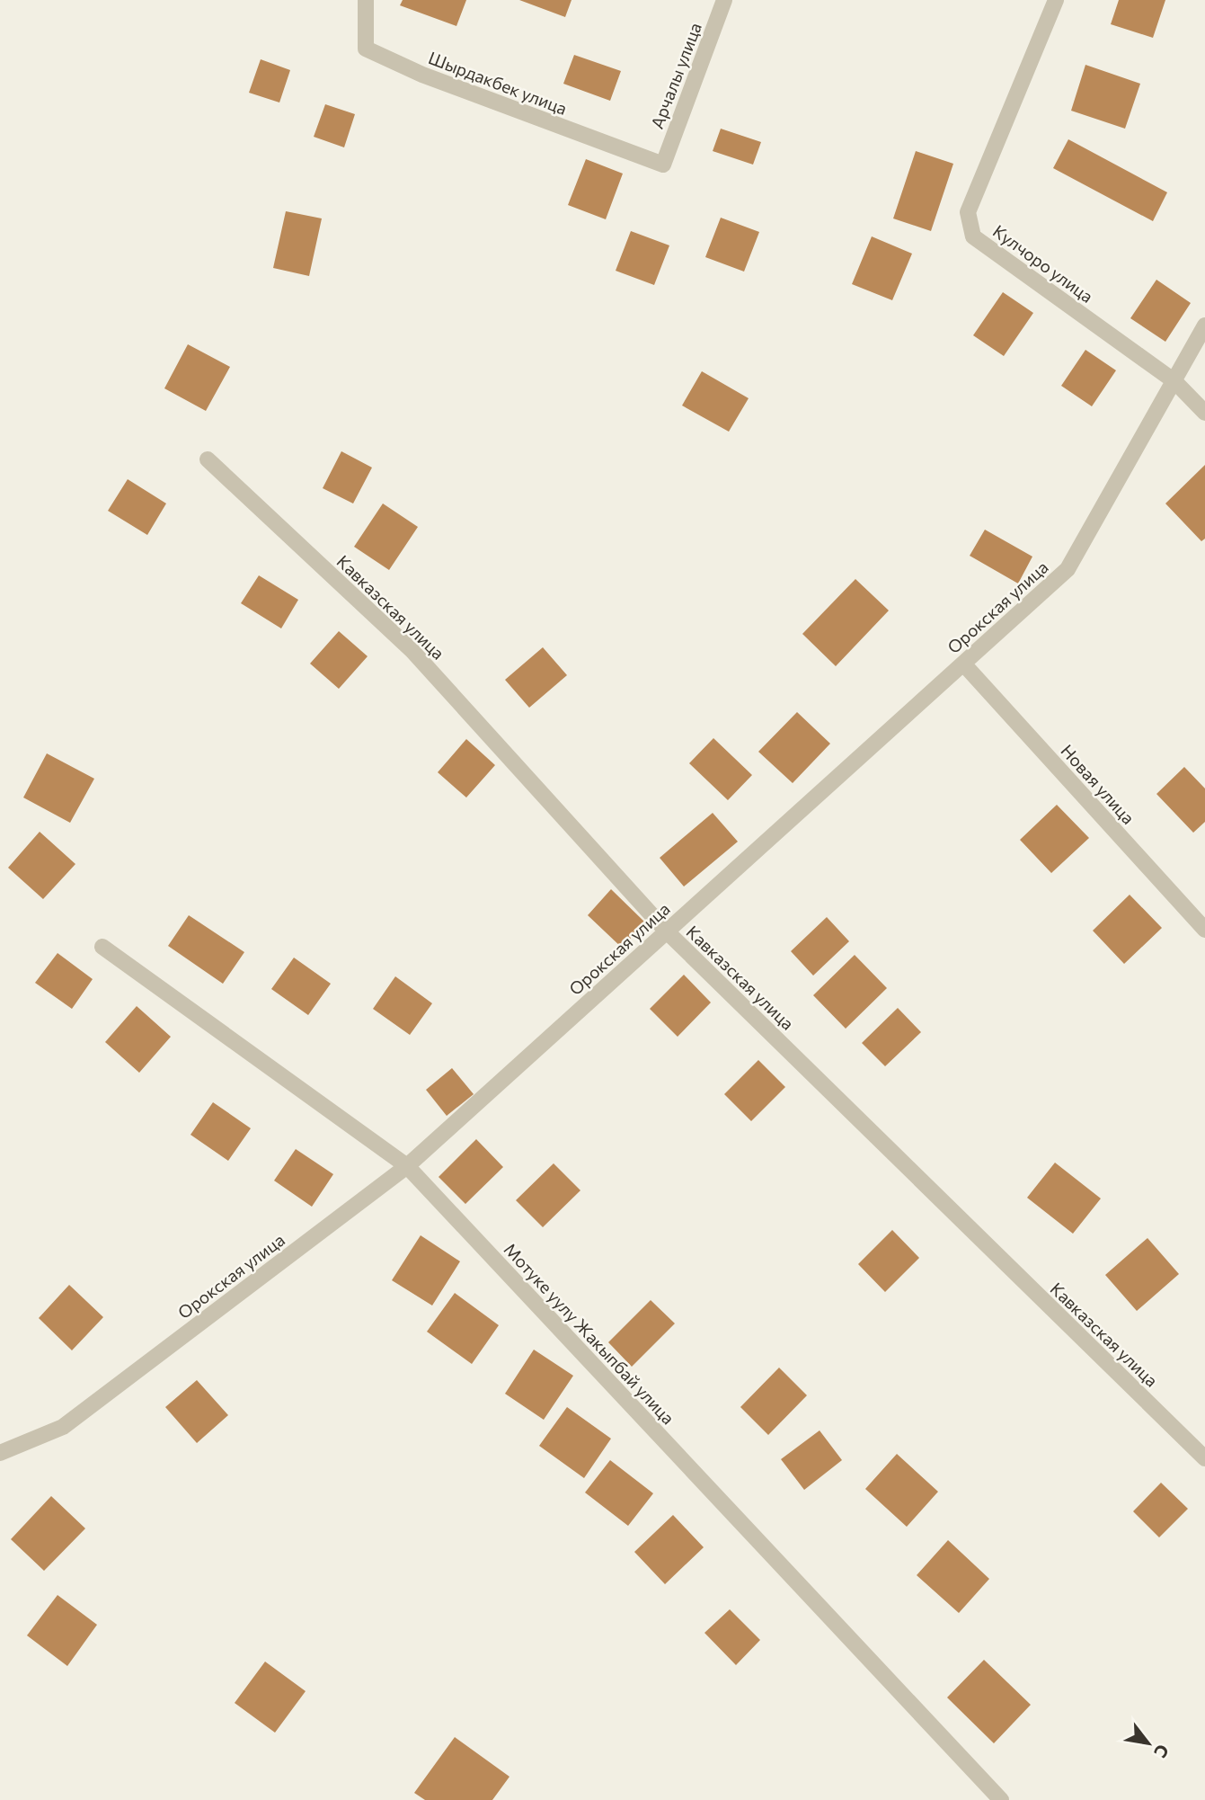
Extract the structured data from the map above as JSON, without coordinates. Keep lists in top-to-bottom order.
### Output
{
  "streets": {
    "street": [
      "Арчалы улица",
      "Шырдакбек улица",
      "Кулчоро улица",
      "Кавказская улица",
      "Орокская улица",
      "Новая улица",
      "Мотуке уулу Жакыпбай улица"
    ]
  },
  "crossings": [
    ["Арчалы улица", "Шырдакбек улица"],
    ["Кулчоро улица", "Орокская улица"],
    ["Кавказская улица", "Орокская улица"],
    ["Орокская улица", "Новая улица"],
    ["Орокская улица", "Мотуке уулу Жакыпбай улица"]
  ],
  "north": "bottom right"
}
